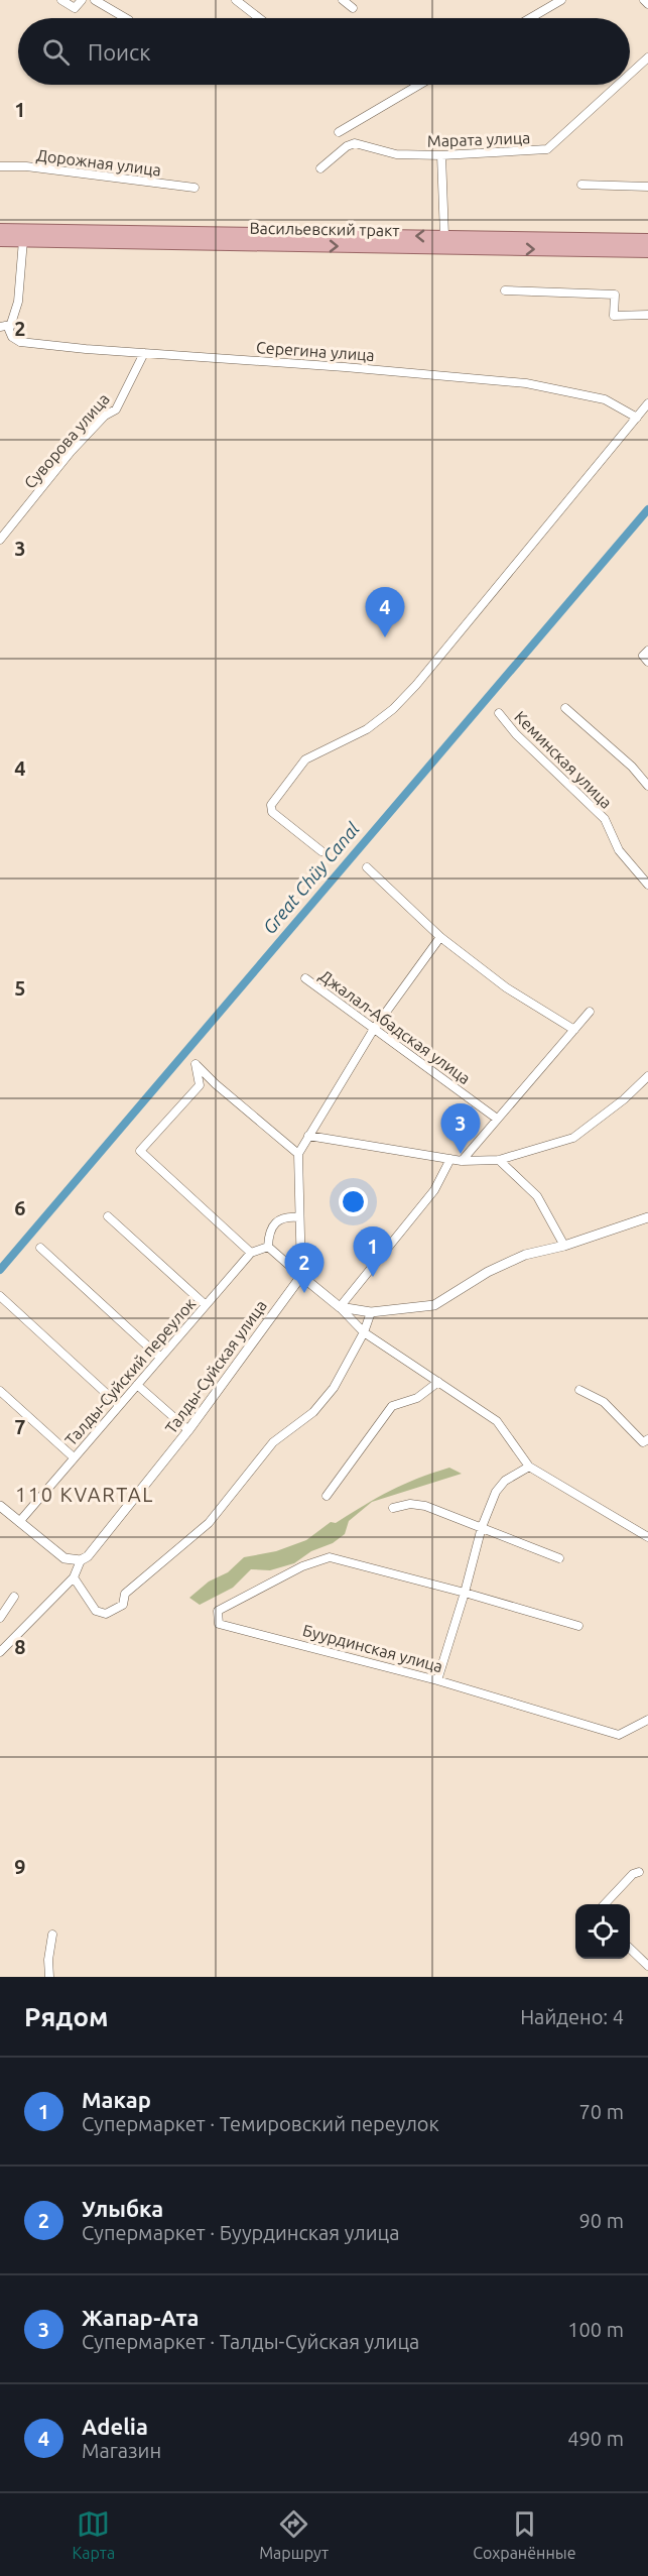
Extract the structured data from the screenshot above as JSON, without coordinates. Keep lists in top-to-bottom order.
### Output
{
  "streets": {
    "main road": ["Васильевский тракт"],
    "street": [
      "Марата улица",
      "Дорожная улица",
      "Серегина улица",
      "Суворова улица",
      "Кеминская улица",
      "Джалал-Абадская улица",
      "Талды-Суйская улица",
      "Талды-Суйский переулок",
      "Буурдинская улица"
    ]
  },
  "crossings": [
    ["Серегина улица", "Суворова улица"]
  ],
  "districts": ["110 KVARTAL"],
  "water": ["Great Chüy Canal"],
  "page": {
    "search": "Поиск",
    "pins": [
      "4",
      "3",
      "1",
      "2"
    ],
    "heading": ["Рядом", "Найдено: 4"],
    "list": [
      {
        "mark": "1",
        "name": "Макар",
        "note": "Супермаркет · Темировский переулок",
        "value": "70 m"
      },
      {
        "mark": "2",
        "name": "Улыбка",
        "note": "Супермаркет · Буурдинская улица",
        "value": "90 m"
      },
      {
        "mark": "3",
        "name": "Жапар-Ата",
        "note": "Супермаркет · Талды-Суйская улица",
        "value": "100 m"
      },
      {
        "mark": "4",
        "name": "Adelia",
        "note": "Магазин",
        "value": "490 m"
      }
    ],
    "nav": ["Карта", "Маршрут", "Сохранённые"]
  },
  "grid": {
    "rows": [
      "1",
      "2",
      "3",
      "4",
      "5",
      "6",
      "7",
      "8",
      "9"
    ]
  }
}
